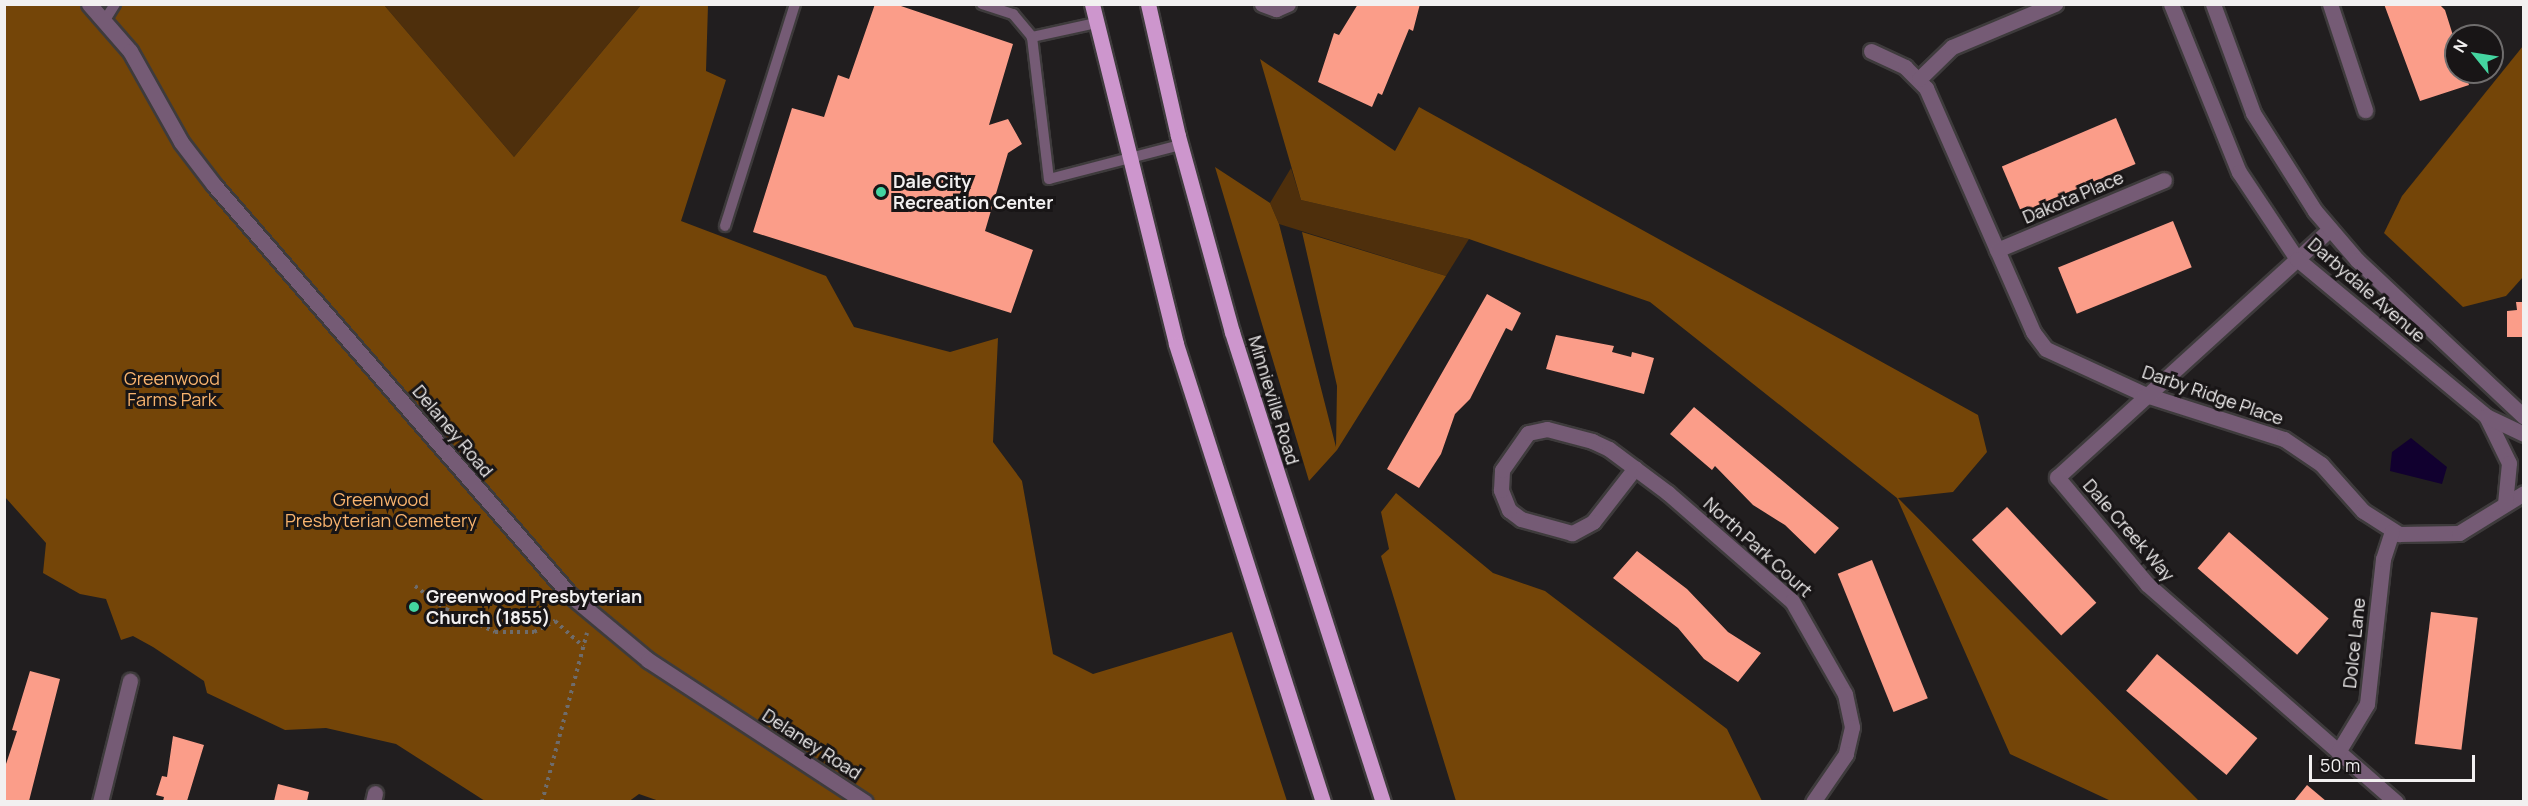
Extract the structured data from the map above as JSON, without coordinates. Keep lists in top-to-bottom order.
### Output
{
  "streets": {
    "main road": ["Minnieville Road"],
    "street": [
      "Dakota Place",
      "Darbydale Avenue",
      "Darby Ridge Place",
      "Delaney Road",
      "Dale Creek Way",
      "North Park Court",
      "Dolce Lane"
    ]
  },
  "crossings": [
    ["Dakota Place", "Darby Ridge Place"],
    ["Darbydale Avenue", "Dale Creek Way"],
    ["Darby Ridge Place", "Dale Creek Way"],
    ["Darby Ridge Place", "Dolce Lane"],
    ["Dale Creek Way", "Dolce Lane"]
  ],
  "parks": ["Greenwood Farms Park", "Greenwood Presbyterian Cemetery"],
  "places": ["Dale City Recreation Center", "Greenwood Presbyterian Church (1855)"],
  "scale_bar": "50 m",
  "north": "top left"
}
